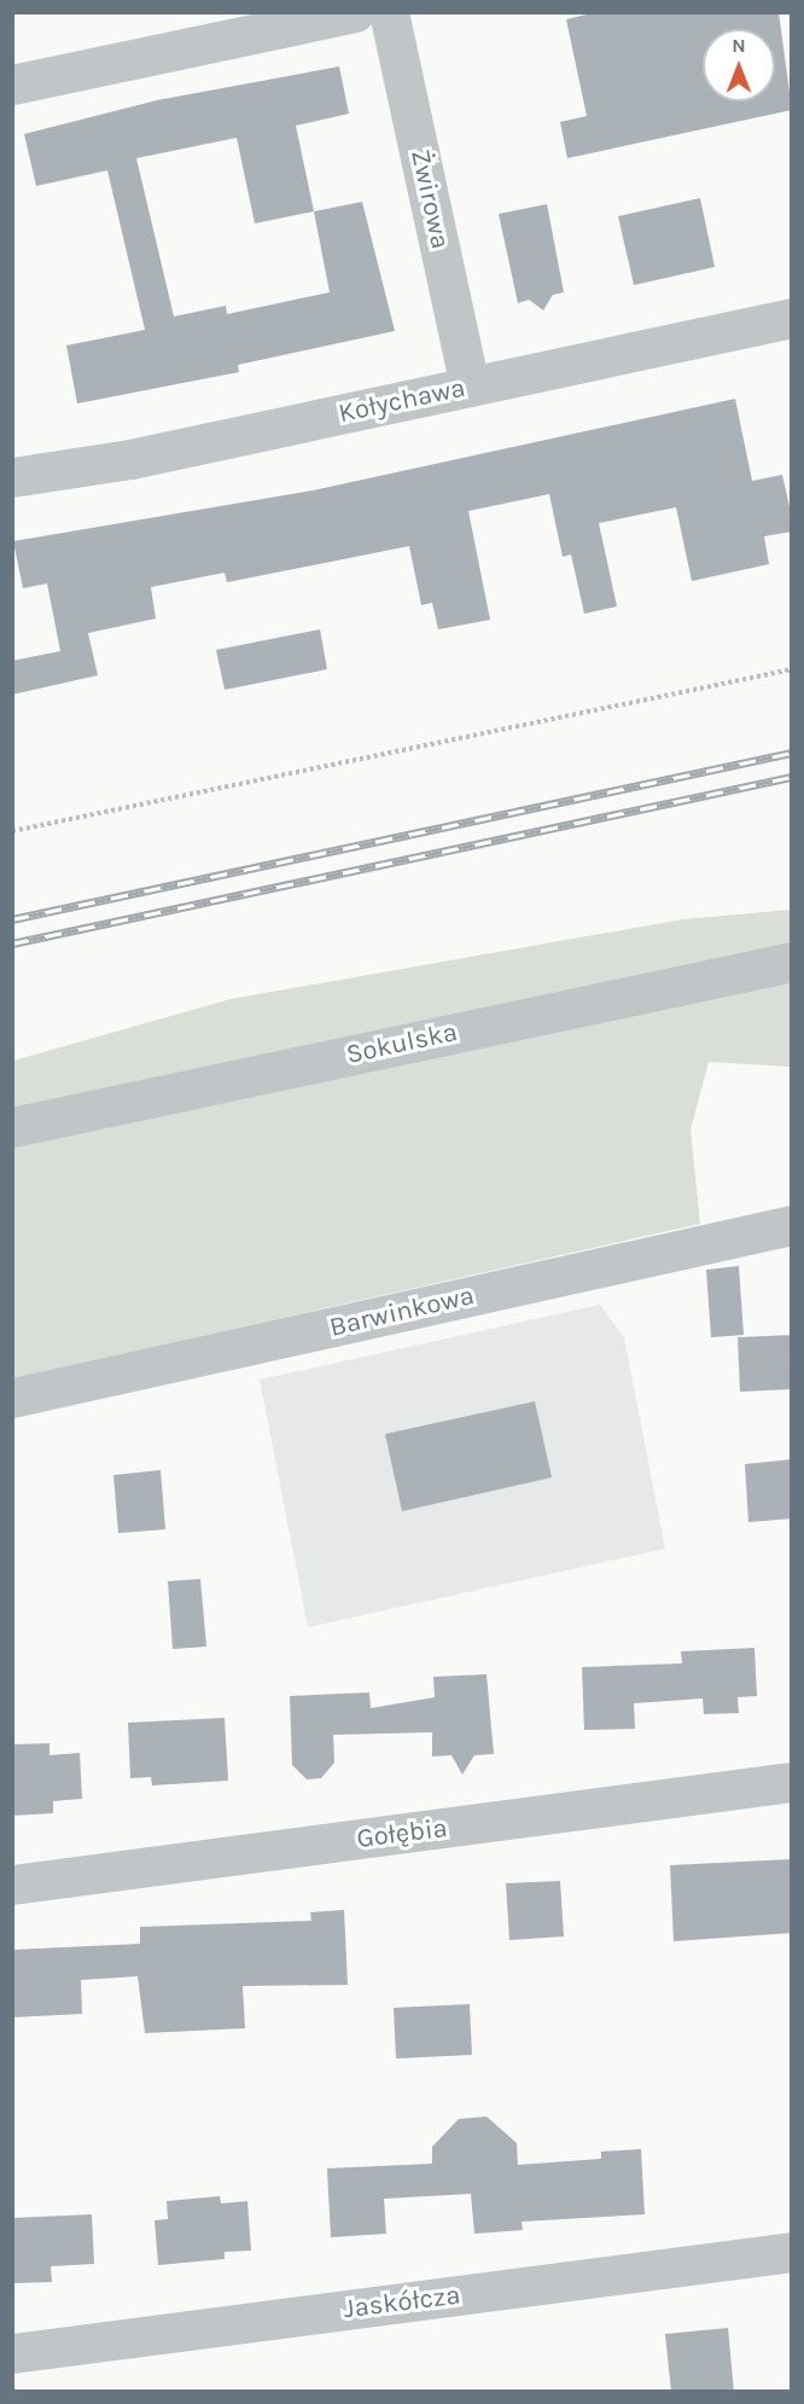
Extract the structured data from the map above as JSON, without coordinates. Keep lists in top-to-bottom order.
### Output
{
  "streets": {
    "street": [
      "Żwirowa",
      "Kołychawa",
      "Sokulska",
      "Barwinkowa",
      "Gołębia",
      "Jaskółcza"
    ]
  },
  "crossings": [
    ["Żwirowa", "Kołychawa"]
  ],
  "north": "top"
}
